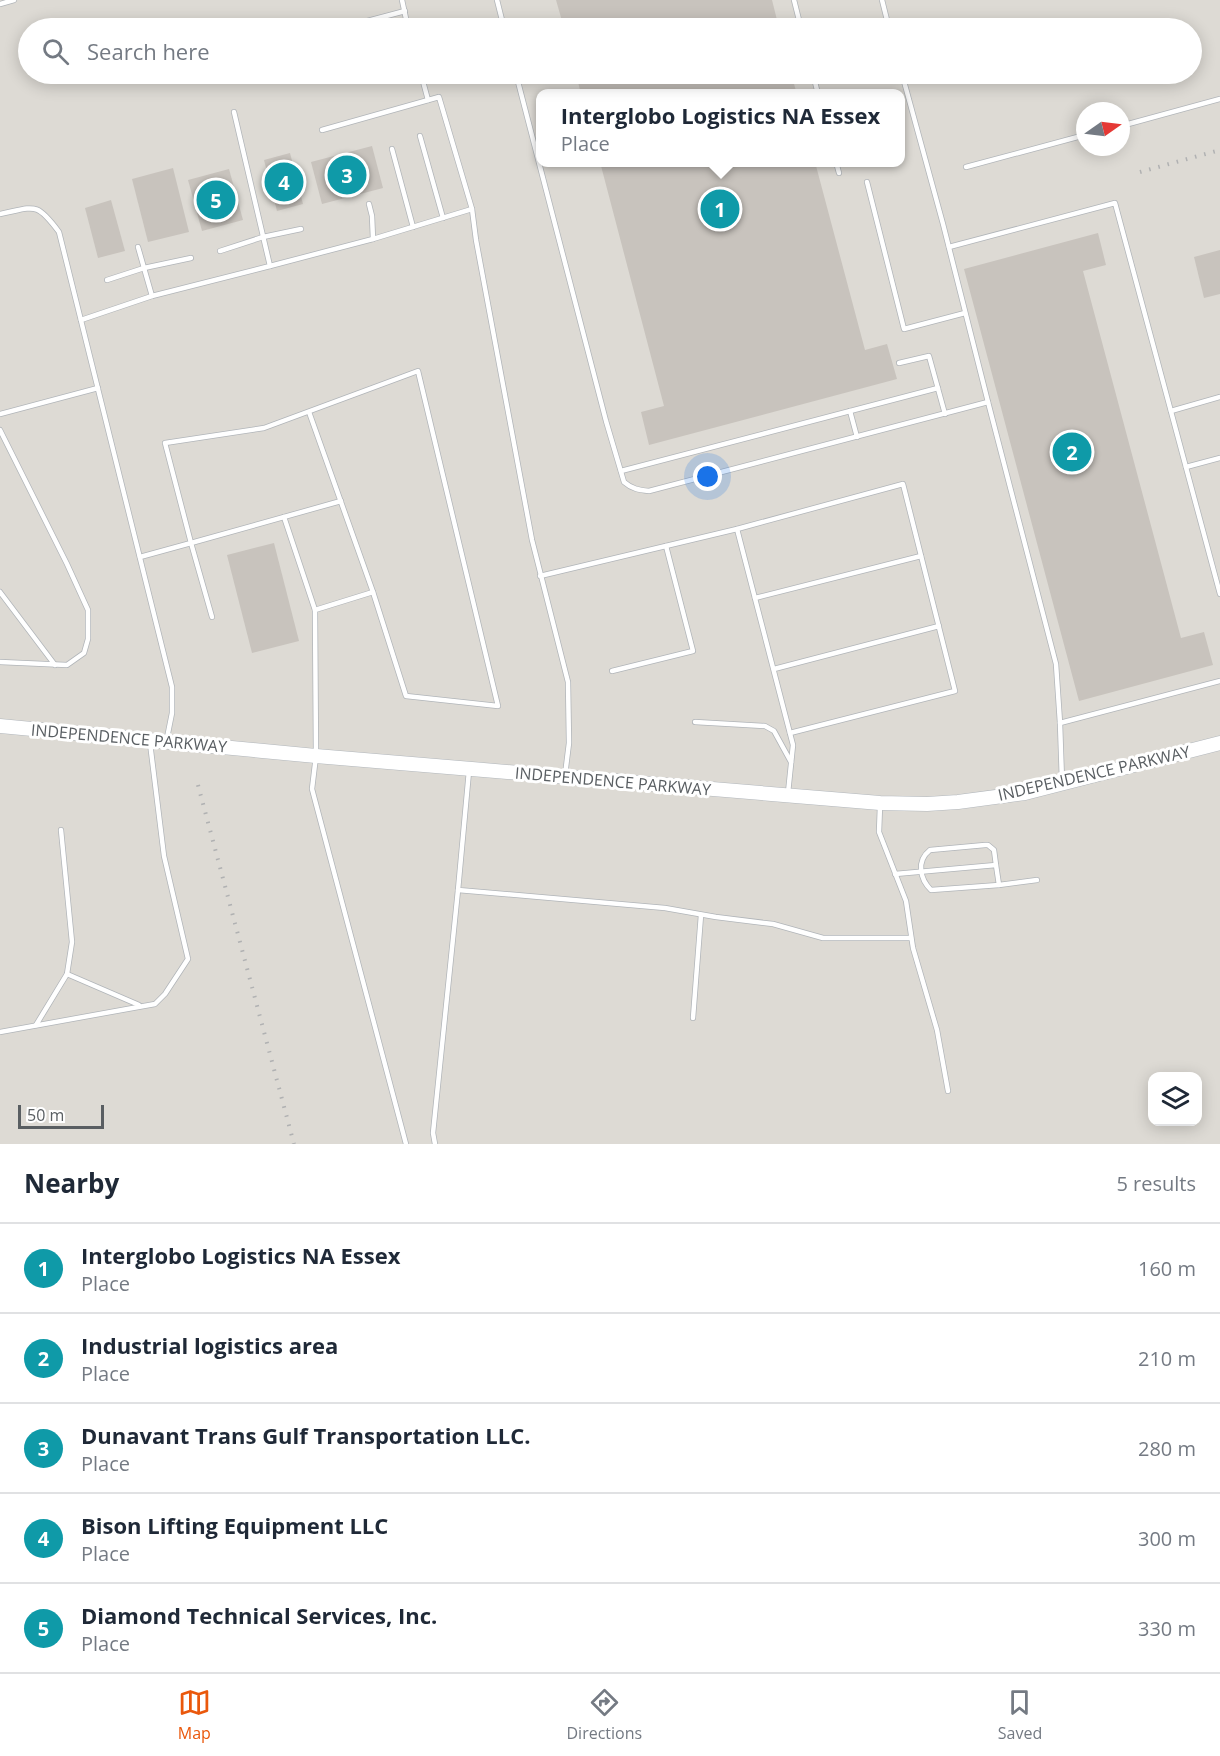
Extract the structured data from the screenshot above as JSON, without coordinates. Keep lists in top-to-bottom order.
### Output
{
  "streets": {
    "main road": ["INDEPENDENCE PARKWAY"]
  },
  "scale_bar": "50 m",
  "north": "right",
  "page": {
    "search": "Search here",
    "popup": ["Interglobo Logistics NA Essex", "Place"],
    "pins": [
      "3",
      "4",
      "5",
      "1",
      "2"
    ],
    "scale": "50 m",
    "heading": ["Nearby", "5 results"],
    "list": [
      {
        "mark": "1",
        "name": "Interglobo Logistics NA Essex",
        "note": "Place",
        "value": "160 m"
      },
      {
        "mark": "2",
        "name": "Industrial logistics area",
        "note": "Place",
        "value": "210 m"
      },
      {
        "mark": "3",
        "name": "Dunavant Trans Gulf Transportation LLC.",
        "note": "Place",
        "value": "280 m"
      },
      {
        "mark": "4",
        "name": "Bison Lifting Equipment LLC",
        "note": "Place",
        "value": "300 m"
      },
      {
        "mark": "5",
        "name": "Diamond Technical Services, Inc.",
        "note": "Place",
        "value": "330 m"
      }
    ],
    "nav": ["Map", "Directions", "Saved"]
  }
}
